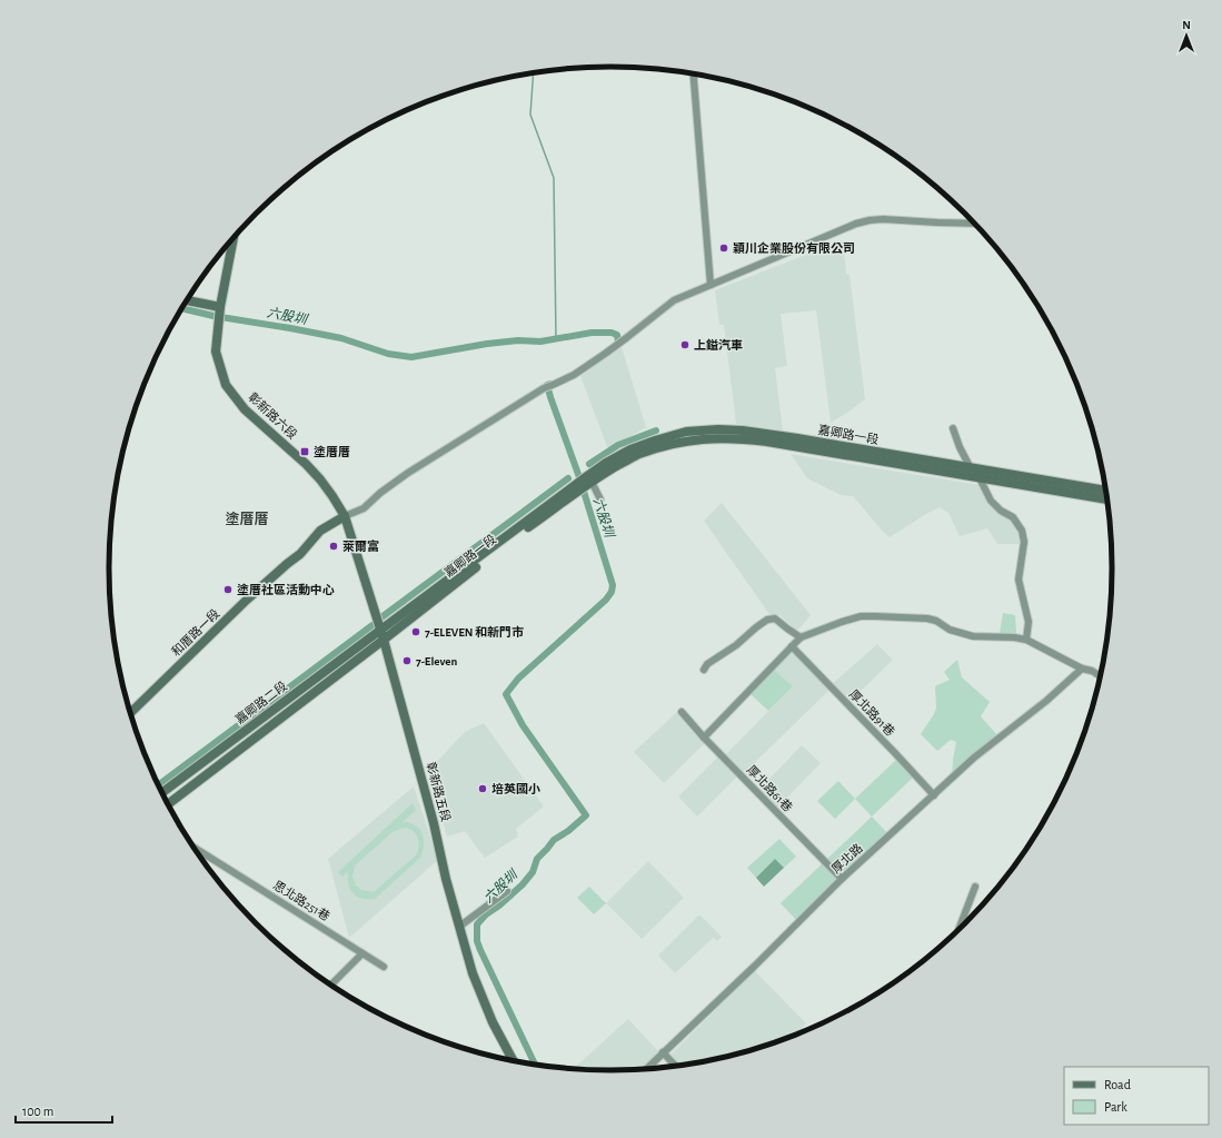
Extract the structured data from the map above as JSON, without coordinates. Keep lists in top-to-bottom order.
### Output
{
  "streets": {
    "street": [
      "彰新路六段",
      "嘉卿路一段",
      "和厝路一段",
      "嘉卿路二段",
      "厚北路91巷",
      "厚北路61巷",
      "彰新路五段",
      "厚北路",
      "思北路251巷"
    ]
  },
  "crossings": [
    ["彰新路六段", "和厝路一段"],
    ["彰新路六段", "彰新路五段"],
    ["嘉卿路一段", "嘉卿路二段"],
    ["嘉卿路一段", "彰新路五段"],
    ["和厝路一段", "彰新路五段"],
    ["嘉卿路二段", "彰新路五段"],
    ["厚北路91巷", "厚北路"],
    ["厚北路61巷", "厚北路"]
  ],
  "districts": ["塗厝厝"],
  "water": ["六股圳"],
  "places": {
    "other": [
      "穎川企業股份有限公司",
      "上鎰汽車",
      "萊爾富",
      "塗厝社區活動中心",
      "7-ELEVEN 和新門市",
      "7-Eleven",
      "培英國小"
    ],
    "transit": ["塗厝厝"]
  },
  "legend": ["Road", "Park"],
  "scale_bar": "100 m",
  "north": "top"
}
